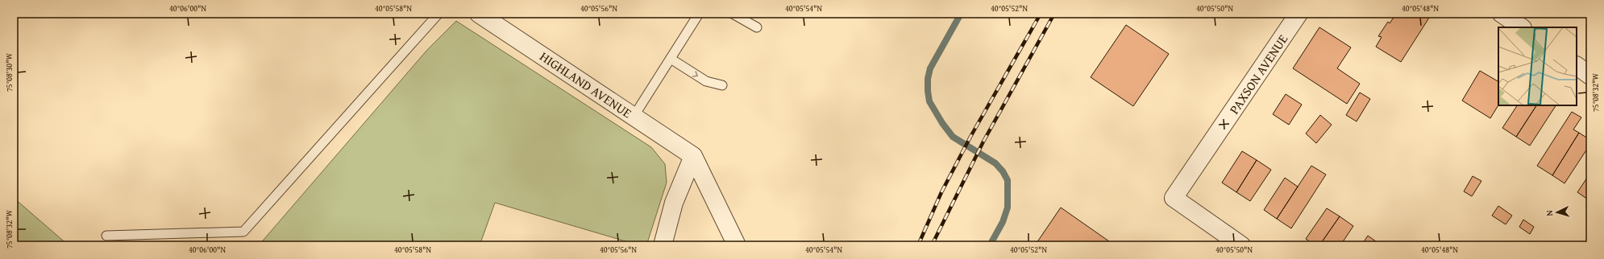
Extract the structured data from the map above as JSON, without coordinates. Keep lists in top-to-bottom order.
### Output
{
  "streets": {
    "street": ["PAXSON AVENUE", "HIGHLAND AVENUE"]
  },
  "north": "left",
  "coordinates": [
    "40°06'00\"N",
    "40°05'58\"N",
    "40°05'56\"N",
    "40°05'54\"N",
    "40°05'52\"N",
    "40°05'50\"N",
    "40°05'48\"N",
    "75°08'30\"W",
    "75°08'32\"W"
  ]
}
